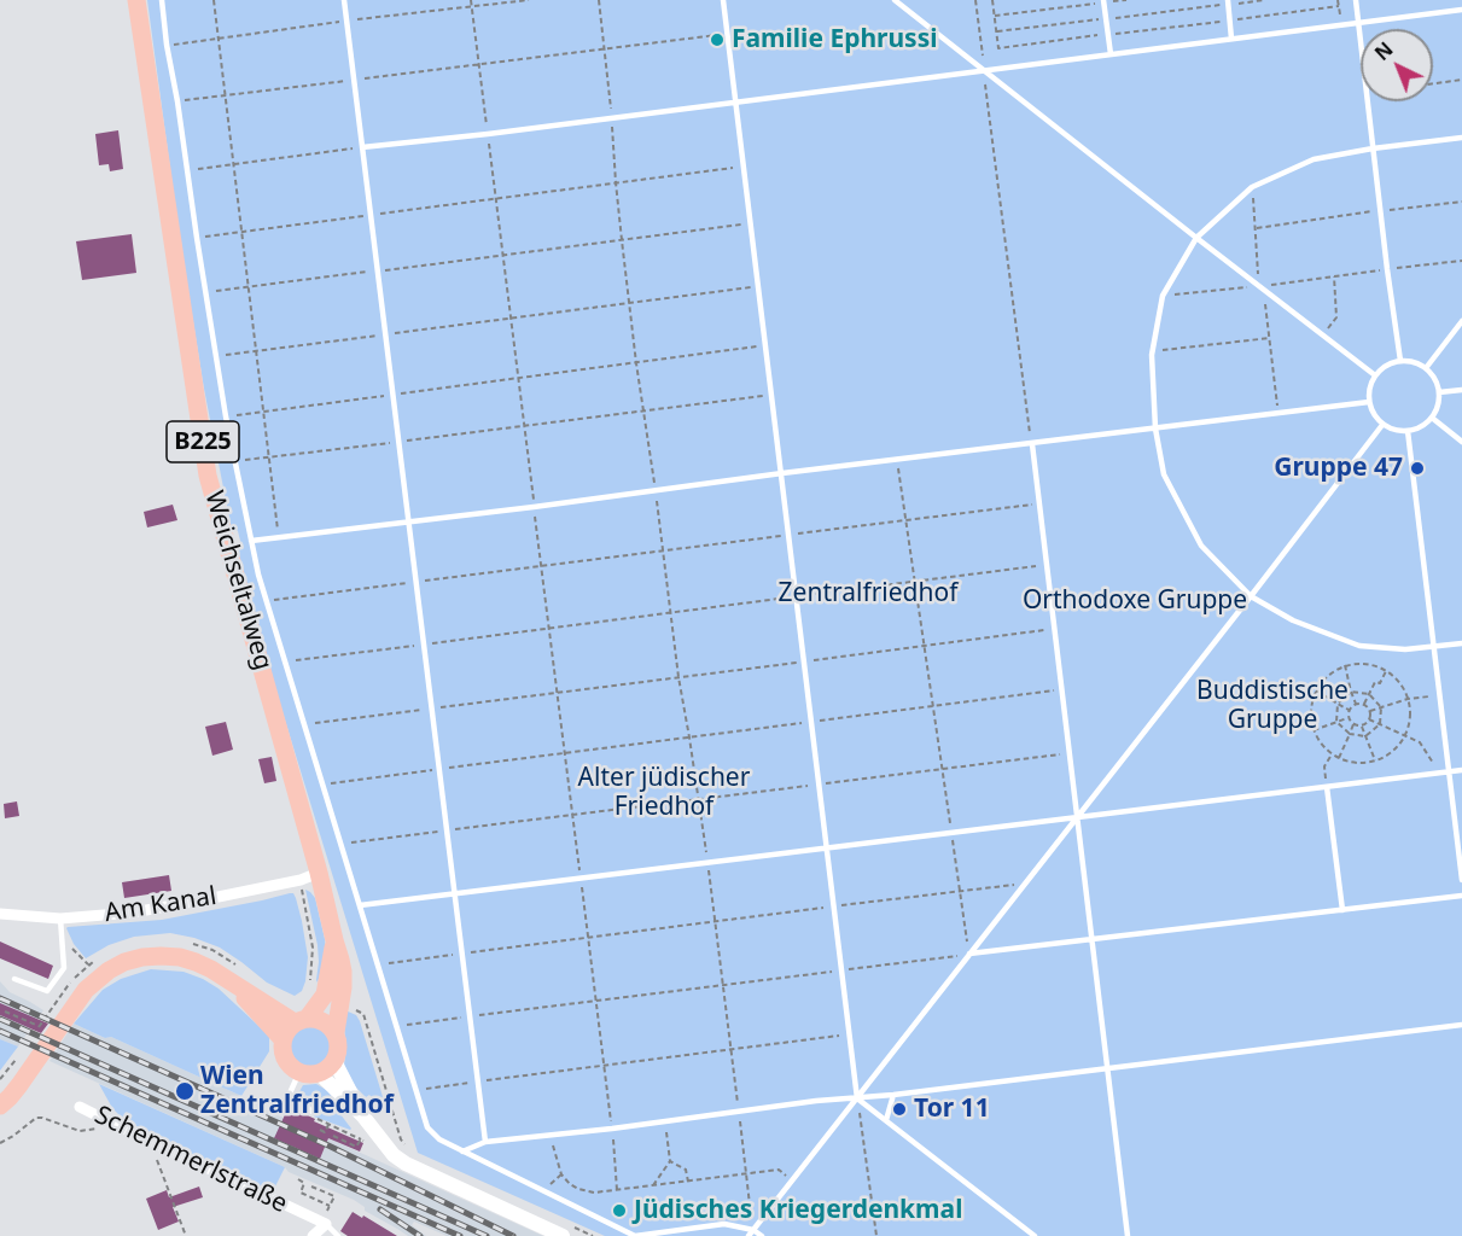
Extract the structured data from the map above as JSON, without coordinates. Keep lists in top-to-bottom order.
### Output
{
  "streets": {
    "main road": ["B225", "Weichseltalweg"],
    "street": ["Am Kanal", "Schemmerlstraße"]
  },
  "crossings": [
    ["Weichseltalweg", "Am Kanal"]
  ],
  "parks": [
    "Zentralfriedhof",
    "Orthodoxe Gruppe",
    "Buddistische Gruppe",
    "Alter jüdischer Friedhof"
  ],
  "places": [
    "Familie Ephrussi",
    "Gruppe 47",
    "Wien Zentralfriedhof",
    "Tor 11",
    "Jüdisches Kriegerdenkmal"
  ],
  "north": "top left"
}
